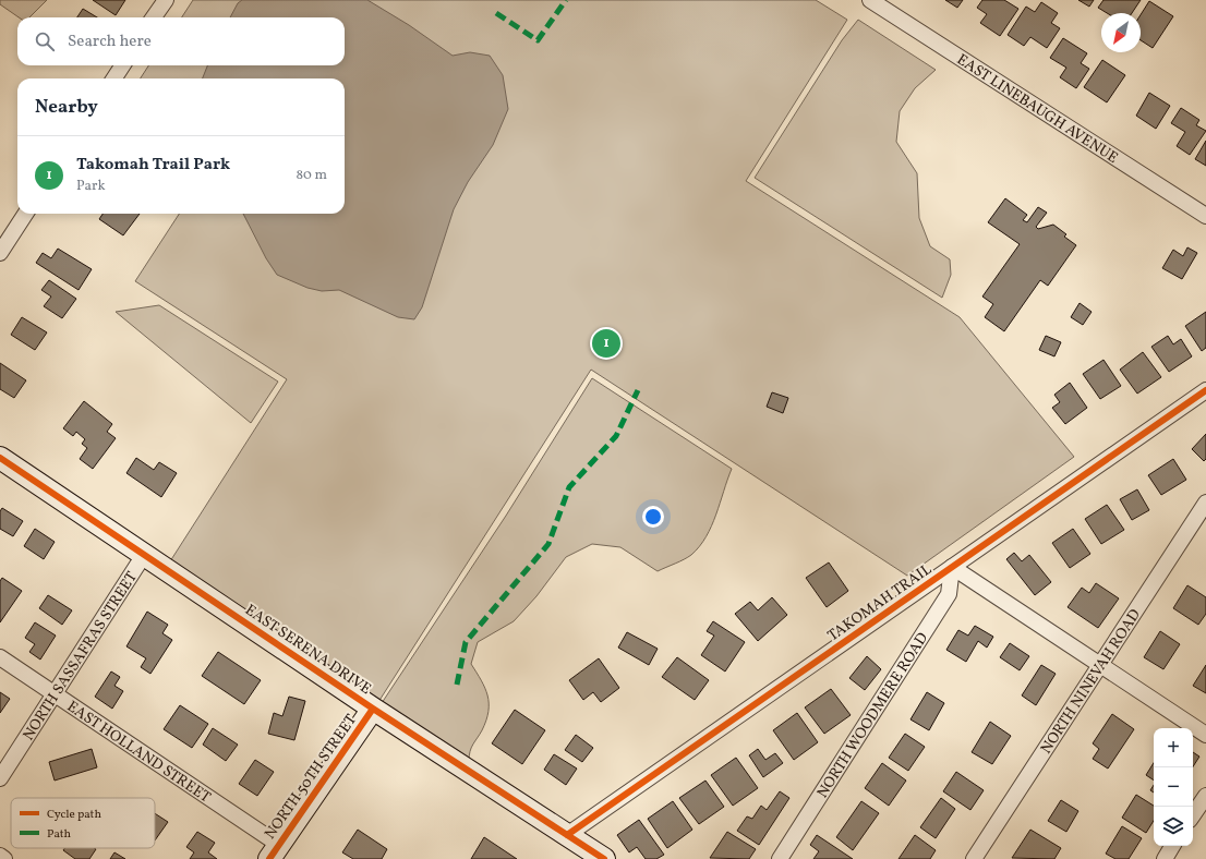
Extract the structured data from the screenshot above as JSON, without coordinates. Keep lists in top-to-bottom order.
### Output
{
  "streets": {
    "street": [
      "EAST LINEBAUGH AVENUE",
      "TAKOMAH TRAIL",
      "EAST SERENA DRIVE",
      "NORTH SASSAFRAS STREET",
      "NORTH NINEVAH ROAD",
      "NORTH WOODMERE ROAD",
      "EAST HOLLAND STREET",
      "NORTH 50TH STREET"
    ]
  },
  "crossings": [
    ["TAKOMAH TRAIL", "EAST SERENA DRIVE"],
    ["TAKOMAH TRAIL", "NORTH WOODMERE ROAD"],
    ["EAST SERENA DRIVE", "NORTH SASSAFRAS STREET"],
    ["EAST SERENA DRIVE", "NORTH 50TH STREET"],
    ["NORTH SASSAFRAS STREET", "EAST HOLLAND STREET"],
    ["EAST HOLLAND STREET", "NORTH 50TH STREET"]
  ],
  "legend": ["Cycle path", "Path"],
  "north": "bottom left",
  "page": {
    "search": "Search here",
    "heading": "Nearby",
    "list": [
      {
        "mark": "1",
        "name": "Takomah Trail Park",
        "note": "Park",
        "value": "80 m"
      }
    ],
    "pins": "1",
    "map_buttons": ["+", "−"]
  }
}
